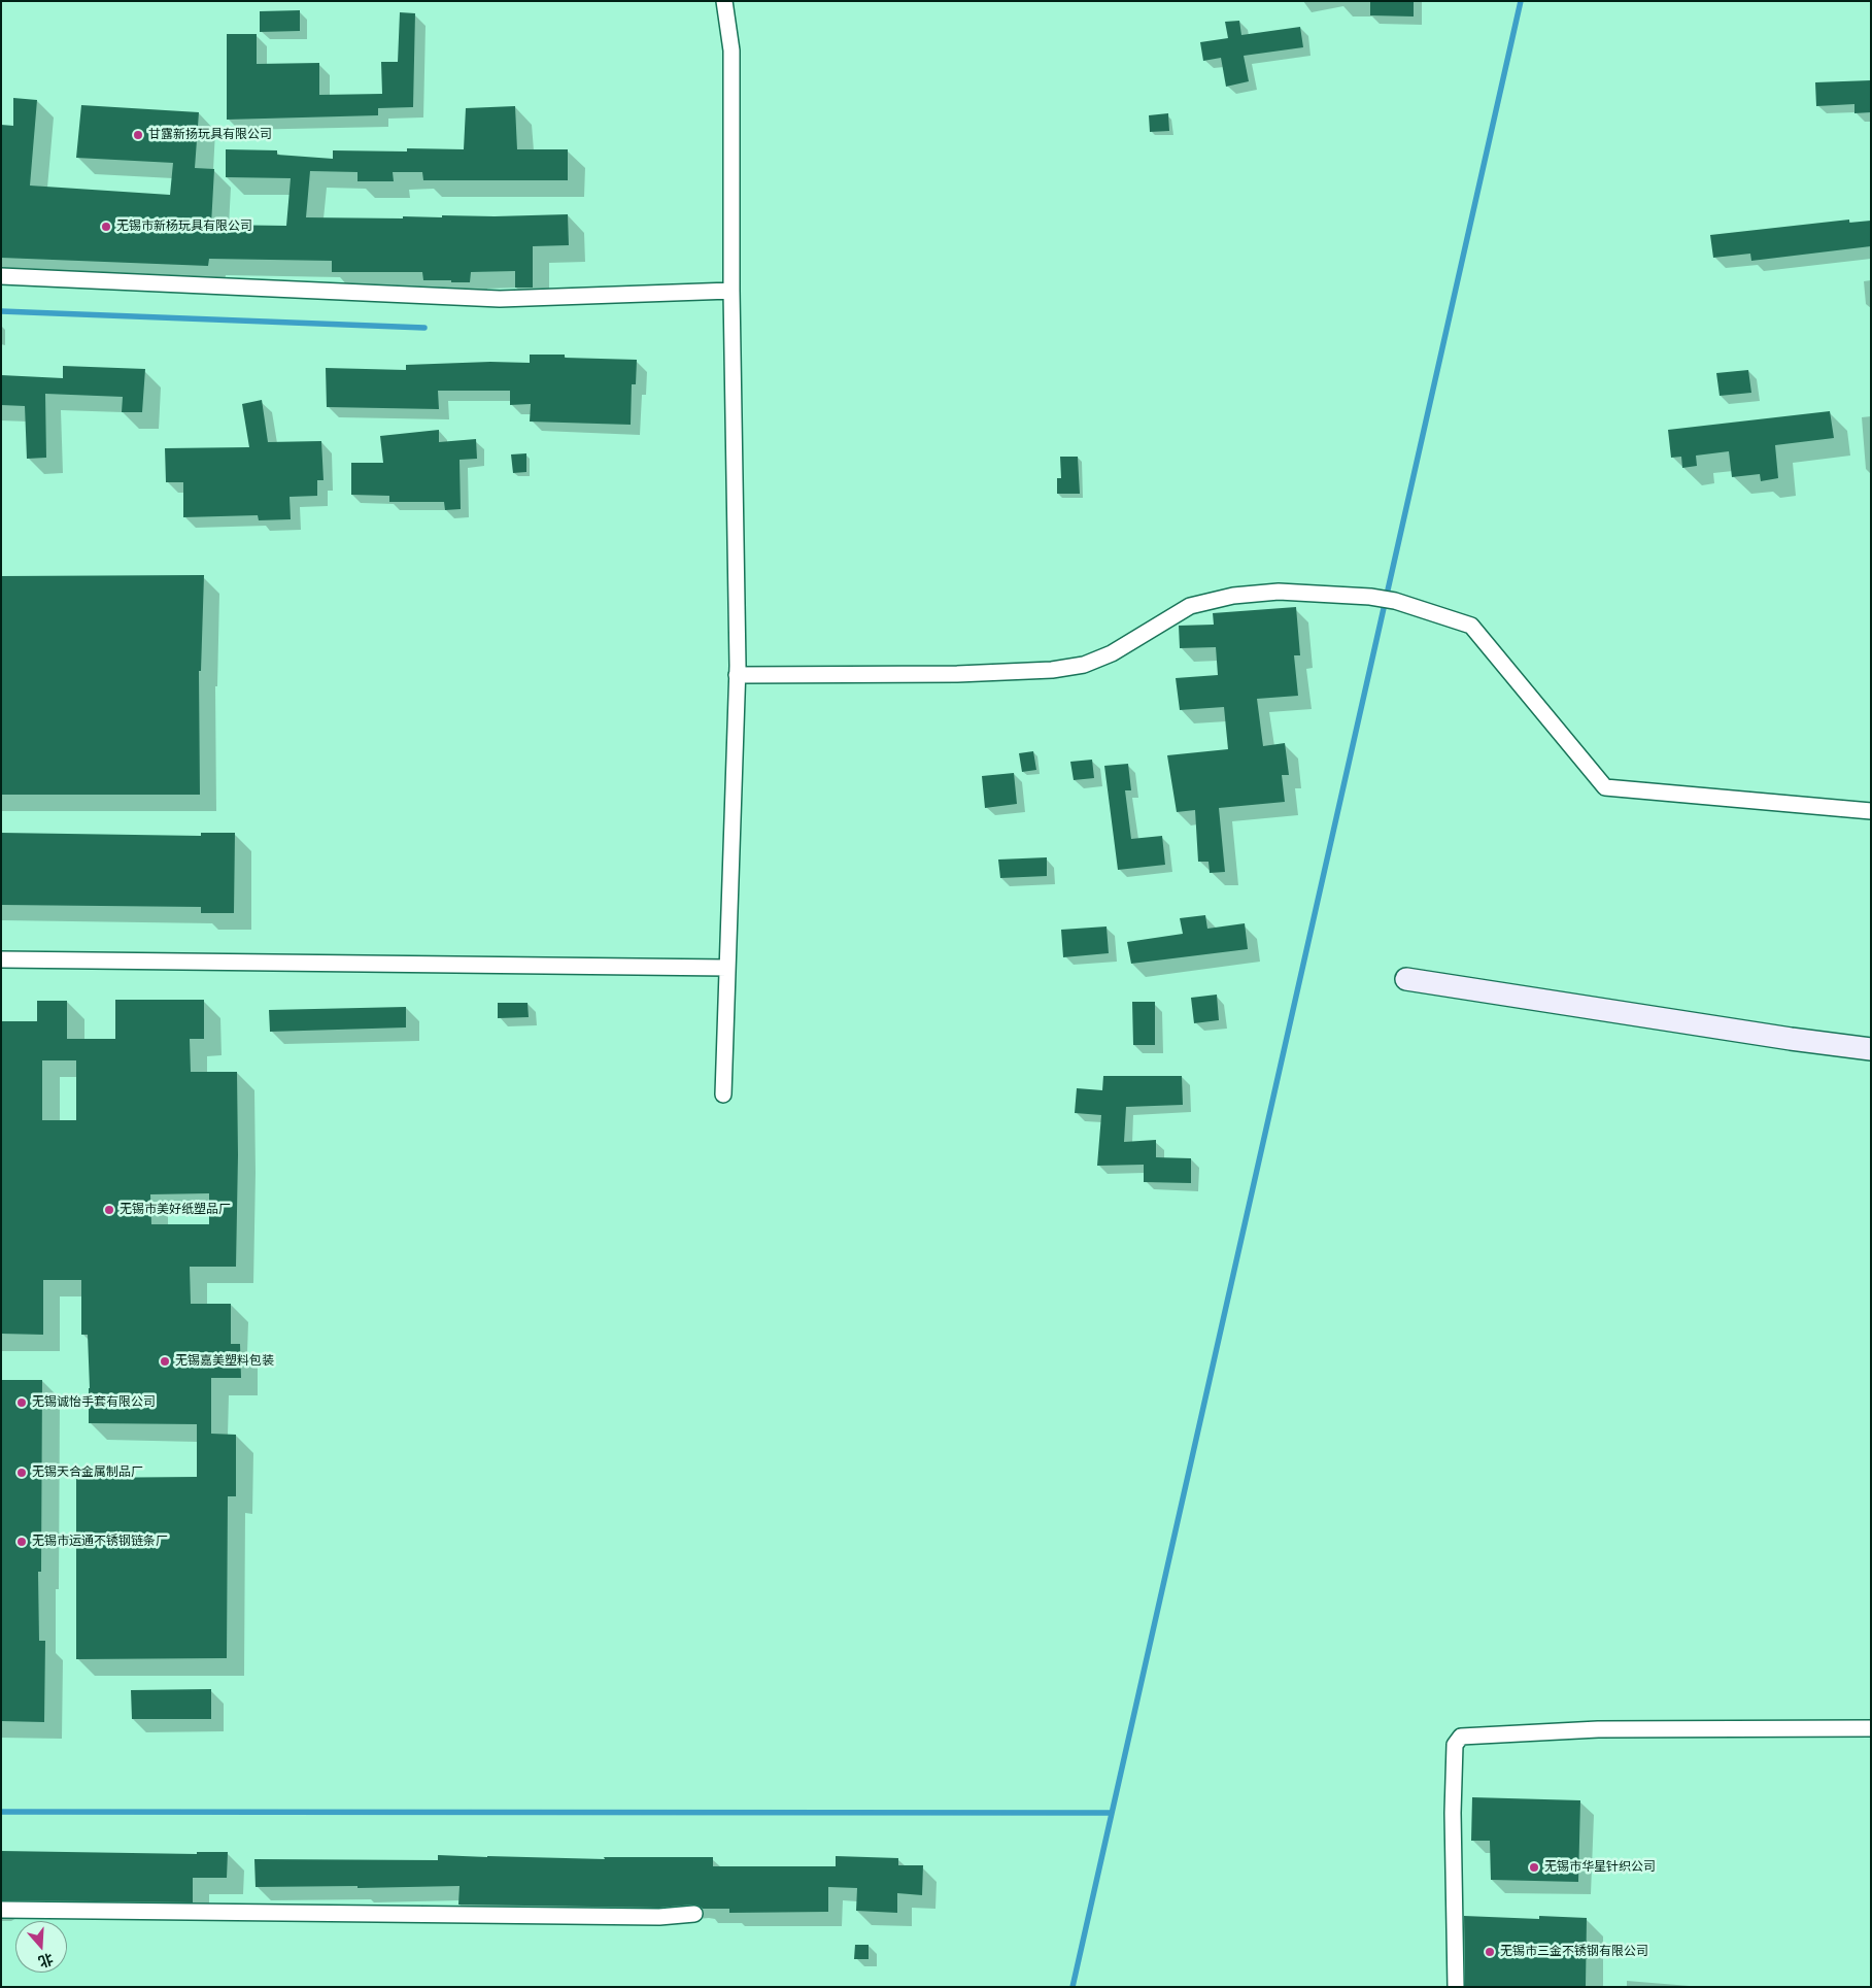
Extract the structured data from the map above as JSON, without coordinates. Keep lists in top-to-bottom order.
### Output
{
  "places": [
    "甘露新扬玩具有限公司",
    "无锡市新杨玩具有限公司",
    "无锡市美好纸塑品厂",
    "无锡嘉美塑料包装",
    "无锡诚怡手套有限公司",
    "无锡天合金属制品厂",
    "无锡市运通不锈钢链条厂",
    "无锡市华星针织公司",
    "无锡市三金不锈钢有限公司"
  ],
  "north": "bottom"
}
